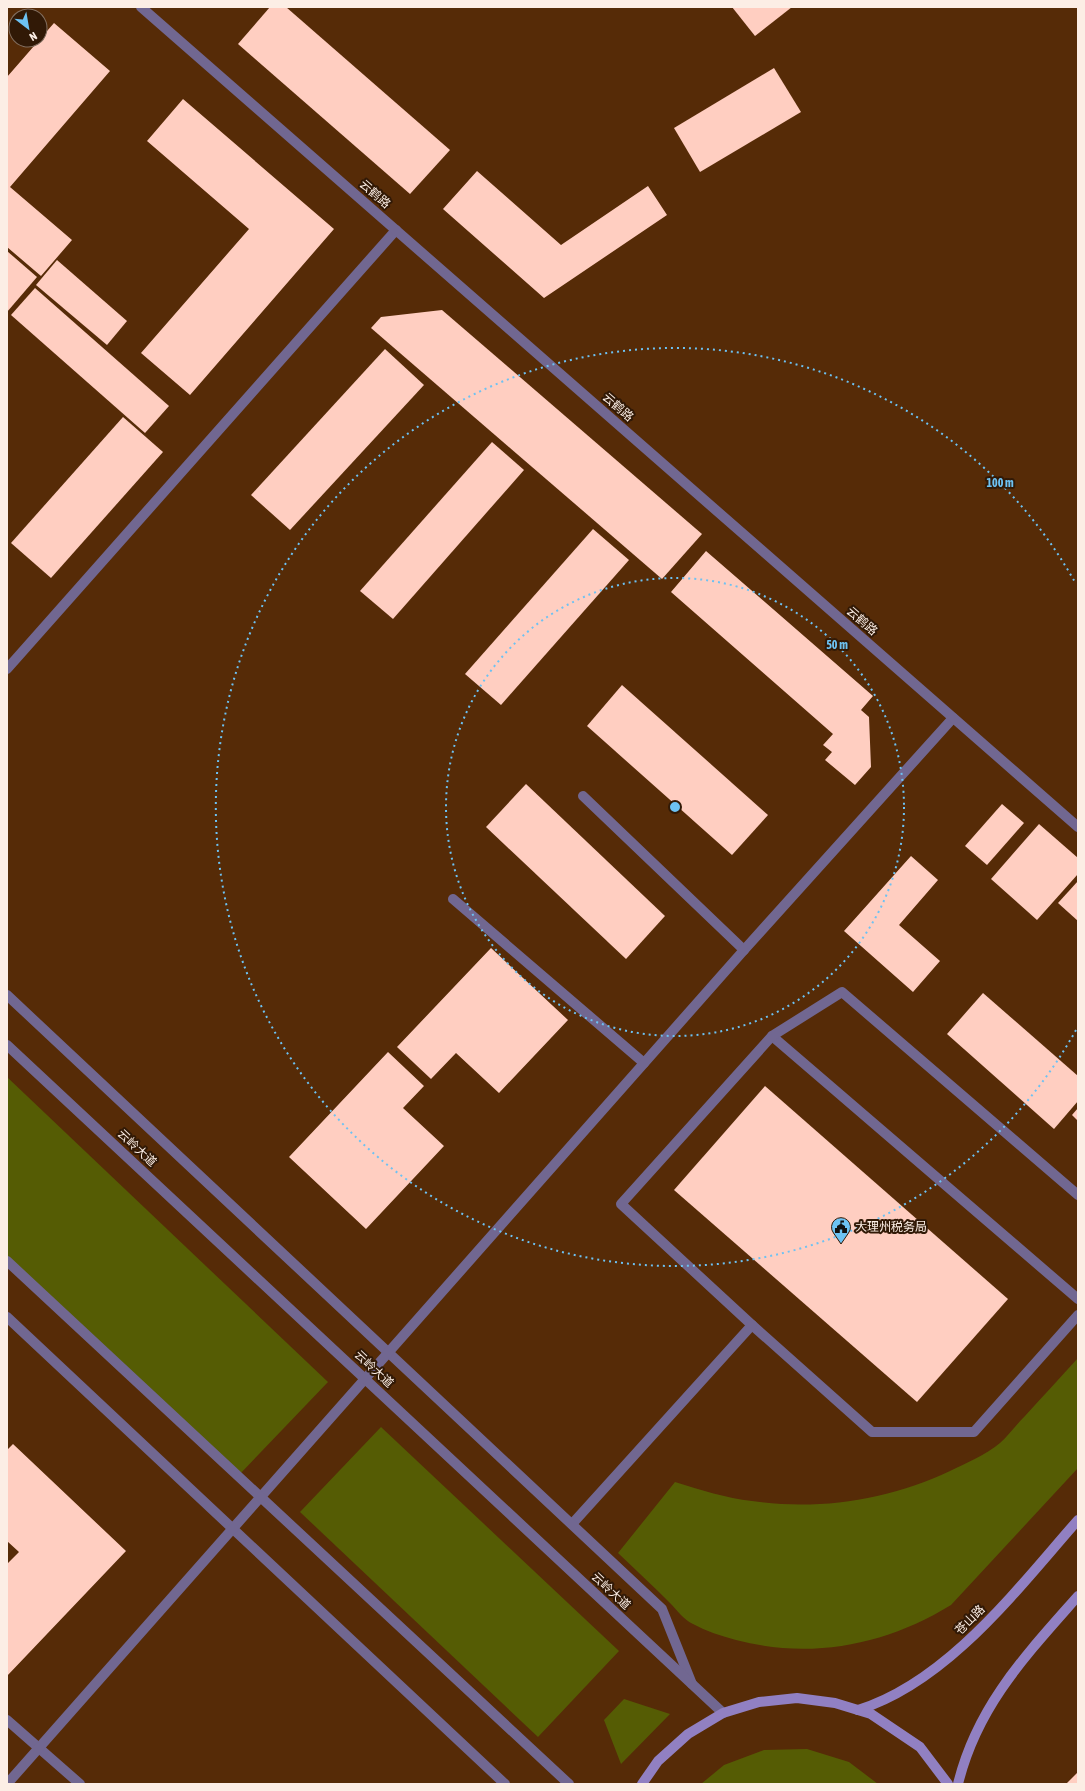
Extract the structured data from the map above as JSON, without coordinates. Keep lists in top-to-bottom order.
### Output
{
  "streets": {
    "main road": ["苍山路"],
    "street": ["云鹤路", "云岭大道"]
  },
  "places": {
    "public building": ["大理州税务局"]
  },
  "north": "bottom right",
  "rings": ["100 m", "50 m"]
}
